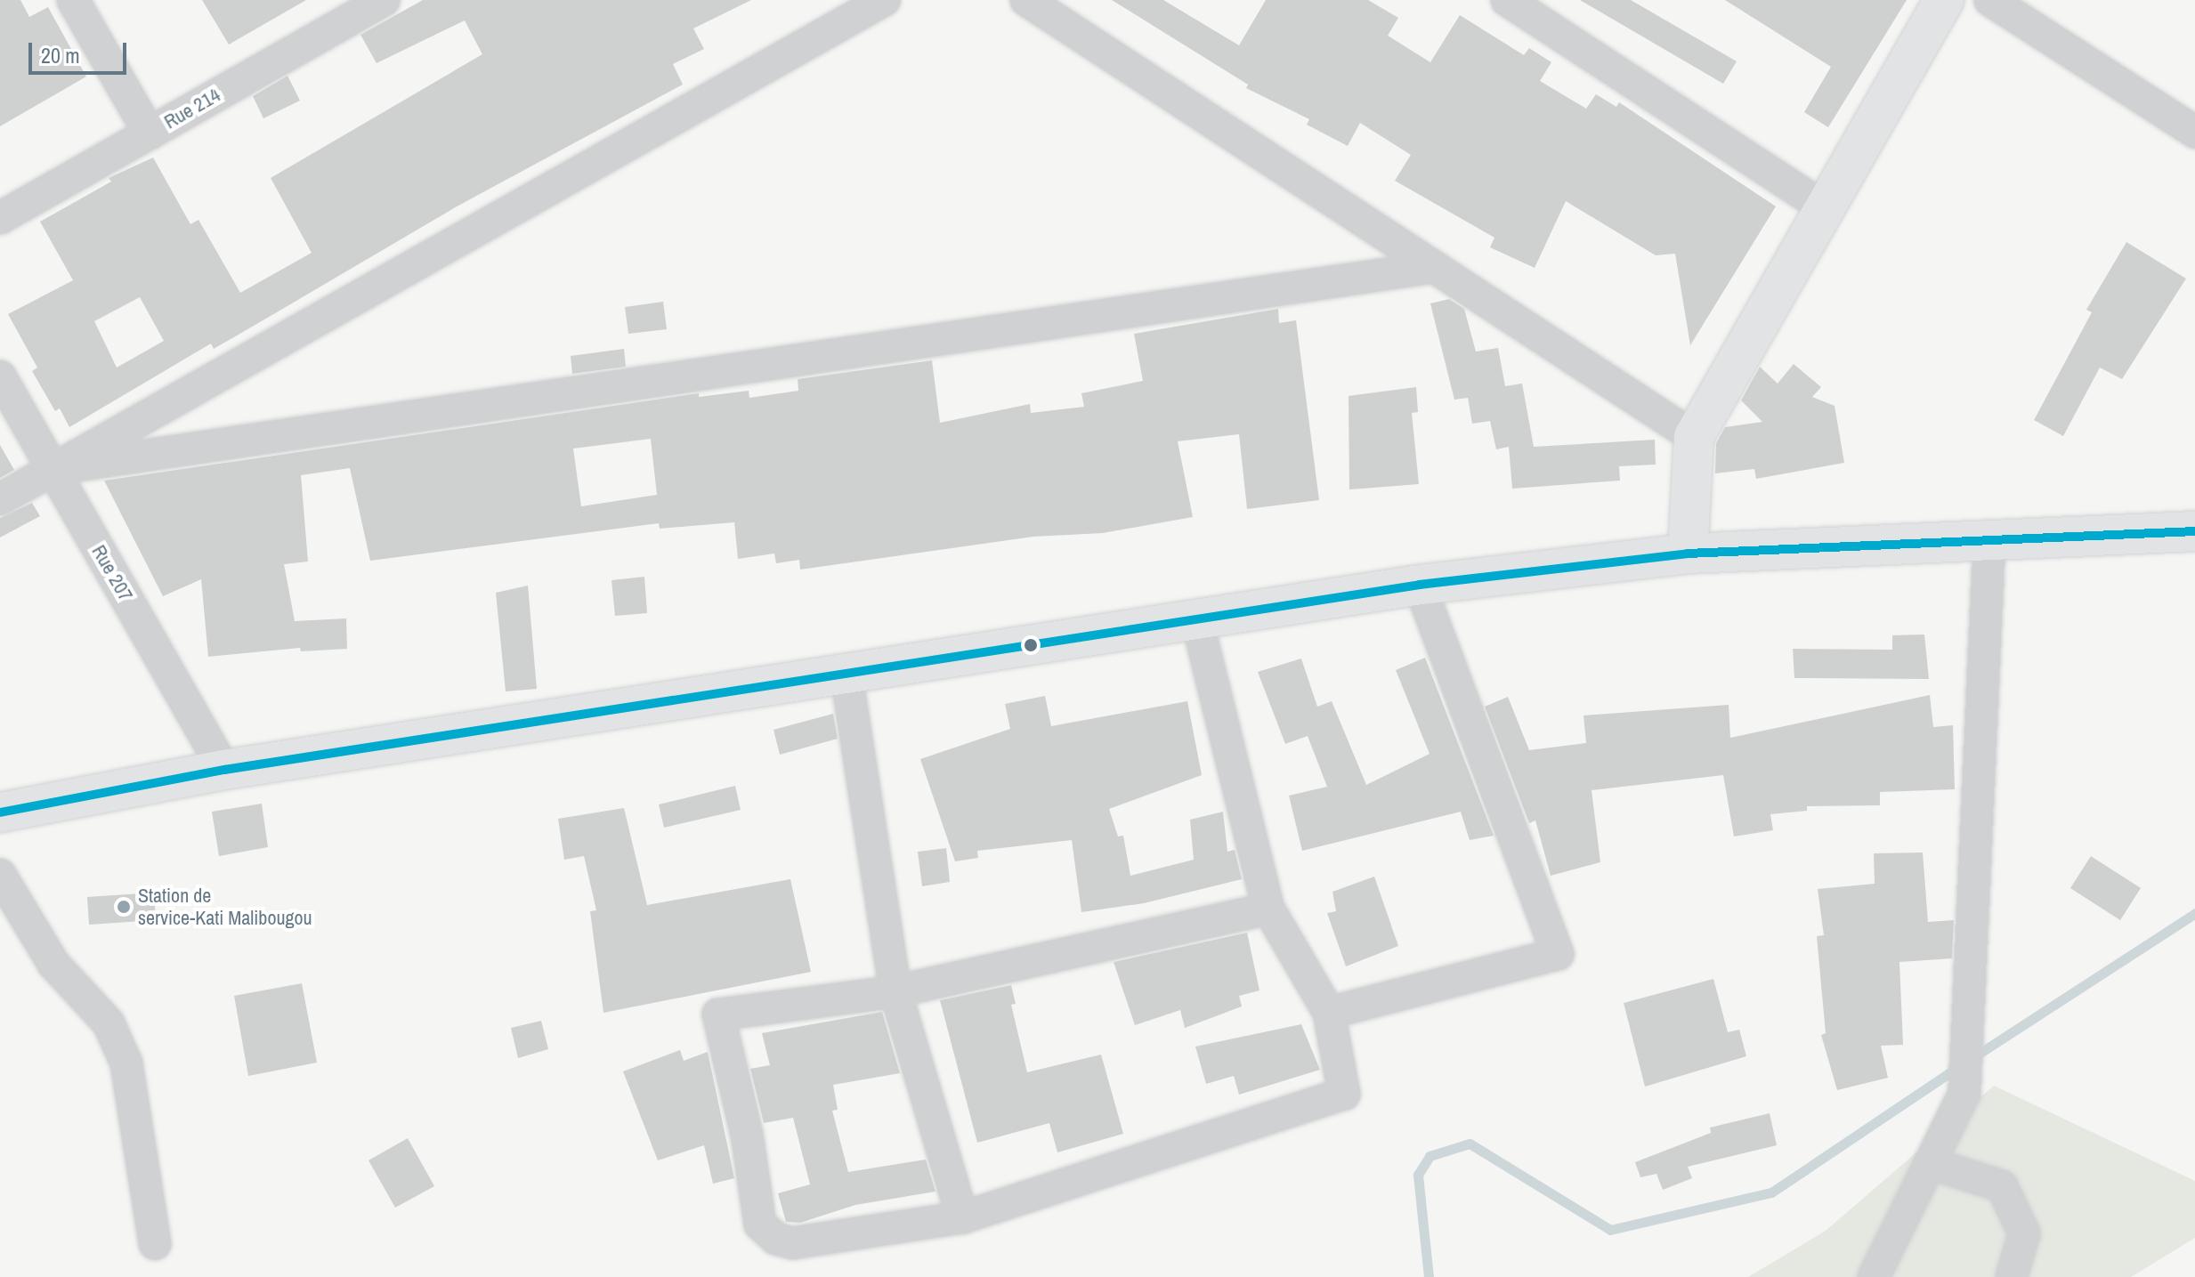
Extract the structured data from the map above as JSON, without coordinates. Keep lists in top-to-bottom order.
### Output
{
  "streets": {
    "street": ["Rue 214", "Rue 207"]
  },
  "places": ["Station de service-Kati Malibougou"],
  "scale_bar": "20 m"
}
